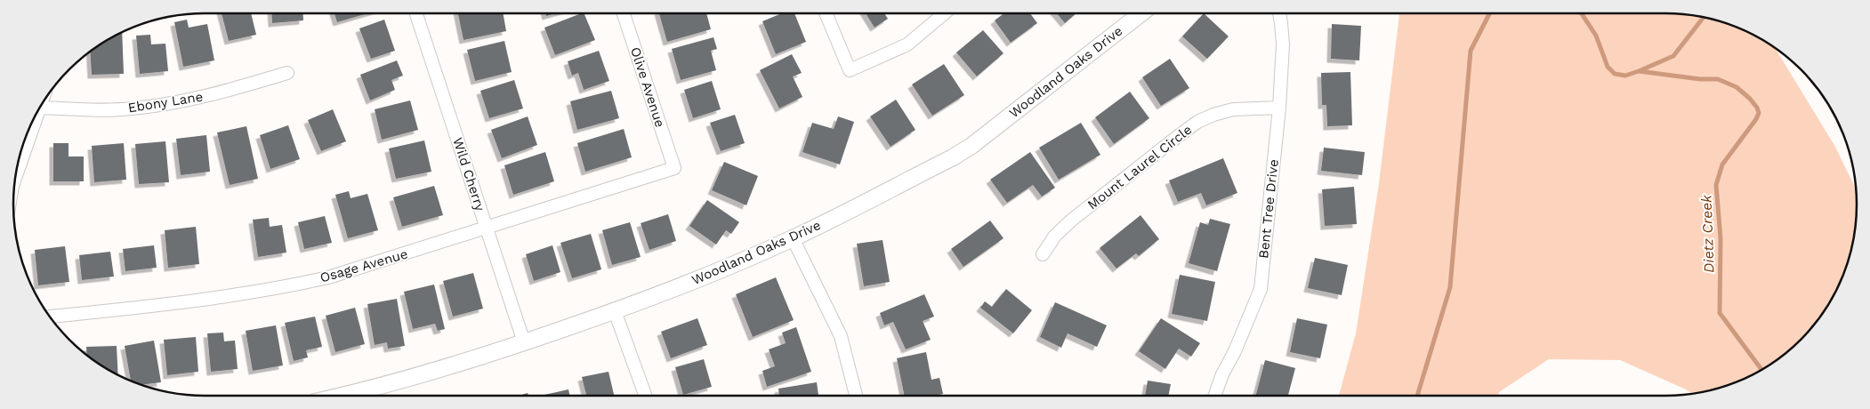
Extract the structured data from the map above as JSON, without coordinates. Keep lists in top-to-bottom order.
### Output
{
  "streets": {
    "street": [
      "Woodland Oaks Drive",
      "Olive Avenue",
      "Ebony Lane",
      "Mount Laurel Circle",
      "Wild Cherry",
      "Bent Tree Drive",
      "Osage Avenue"
    ]
  },
  "crossings": [
    ["Woodland Oaks Drive", "Wild Cherry"],
    ["Olive Avenue", "Osage Avenue"],
    ["Mount Laurel Circle", "Bent Tree Drive"],
    ["Wild Cherry", "Osage Avenue"]
  ],
  "water": ["Dietz Creek"]
}
